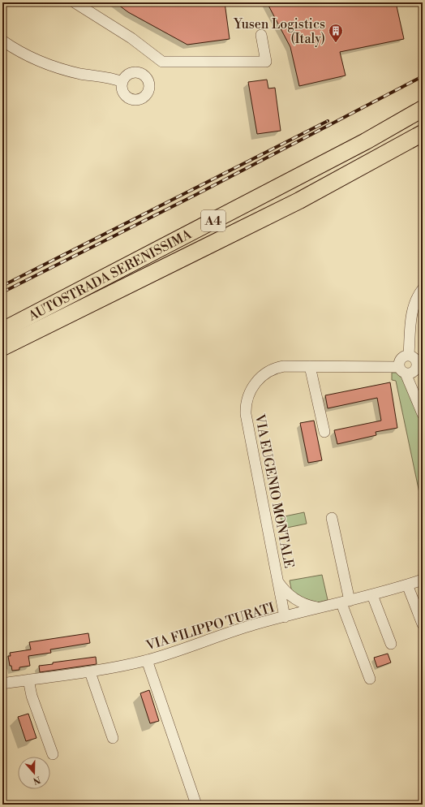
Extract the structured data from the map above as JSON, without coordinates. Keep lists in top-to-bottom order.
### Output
{
  "streets": {
    "highway": ["A4", "AUTOSTRADA SERENISSIMA"],
    "street": ["VIA EUGENIO MONTALE", "VIA FILIPPO TURATI"]
  },
  "crossings": [
    ["VIA EUGENIO MONTALE", "VIA FILIPPO TURATI"]
  ],
  "places": {
    "building": ["Yusen Logistics (Italy)"]
  },
  "north": "bottom"
}
